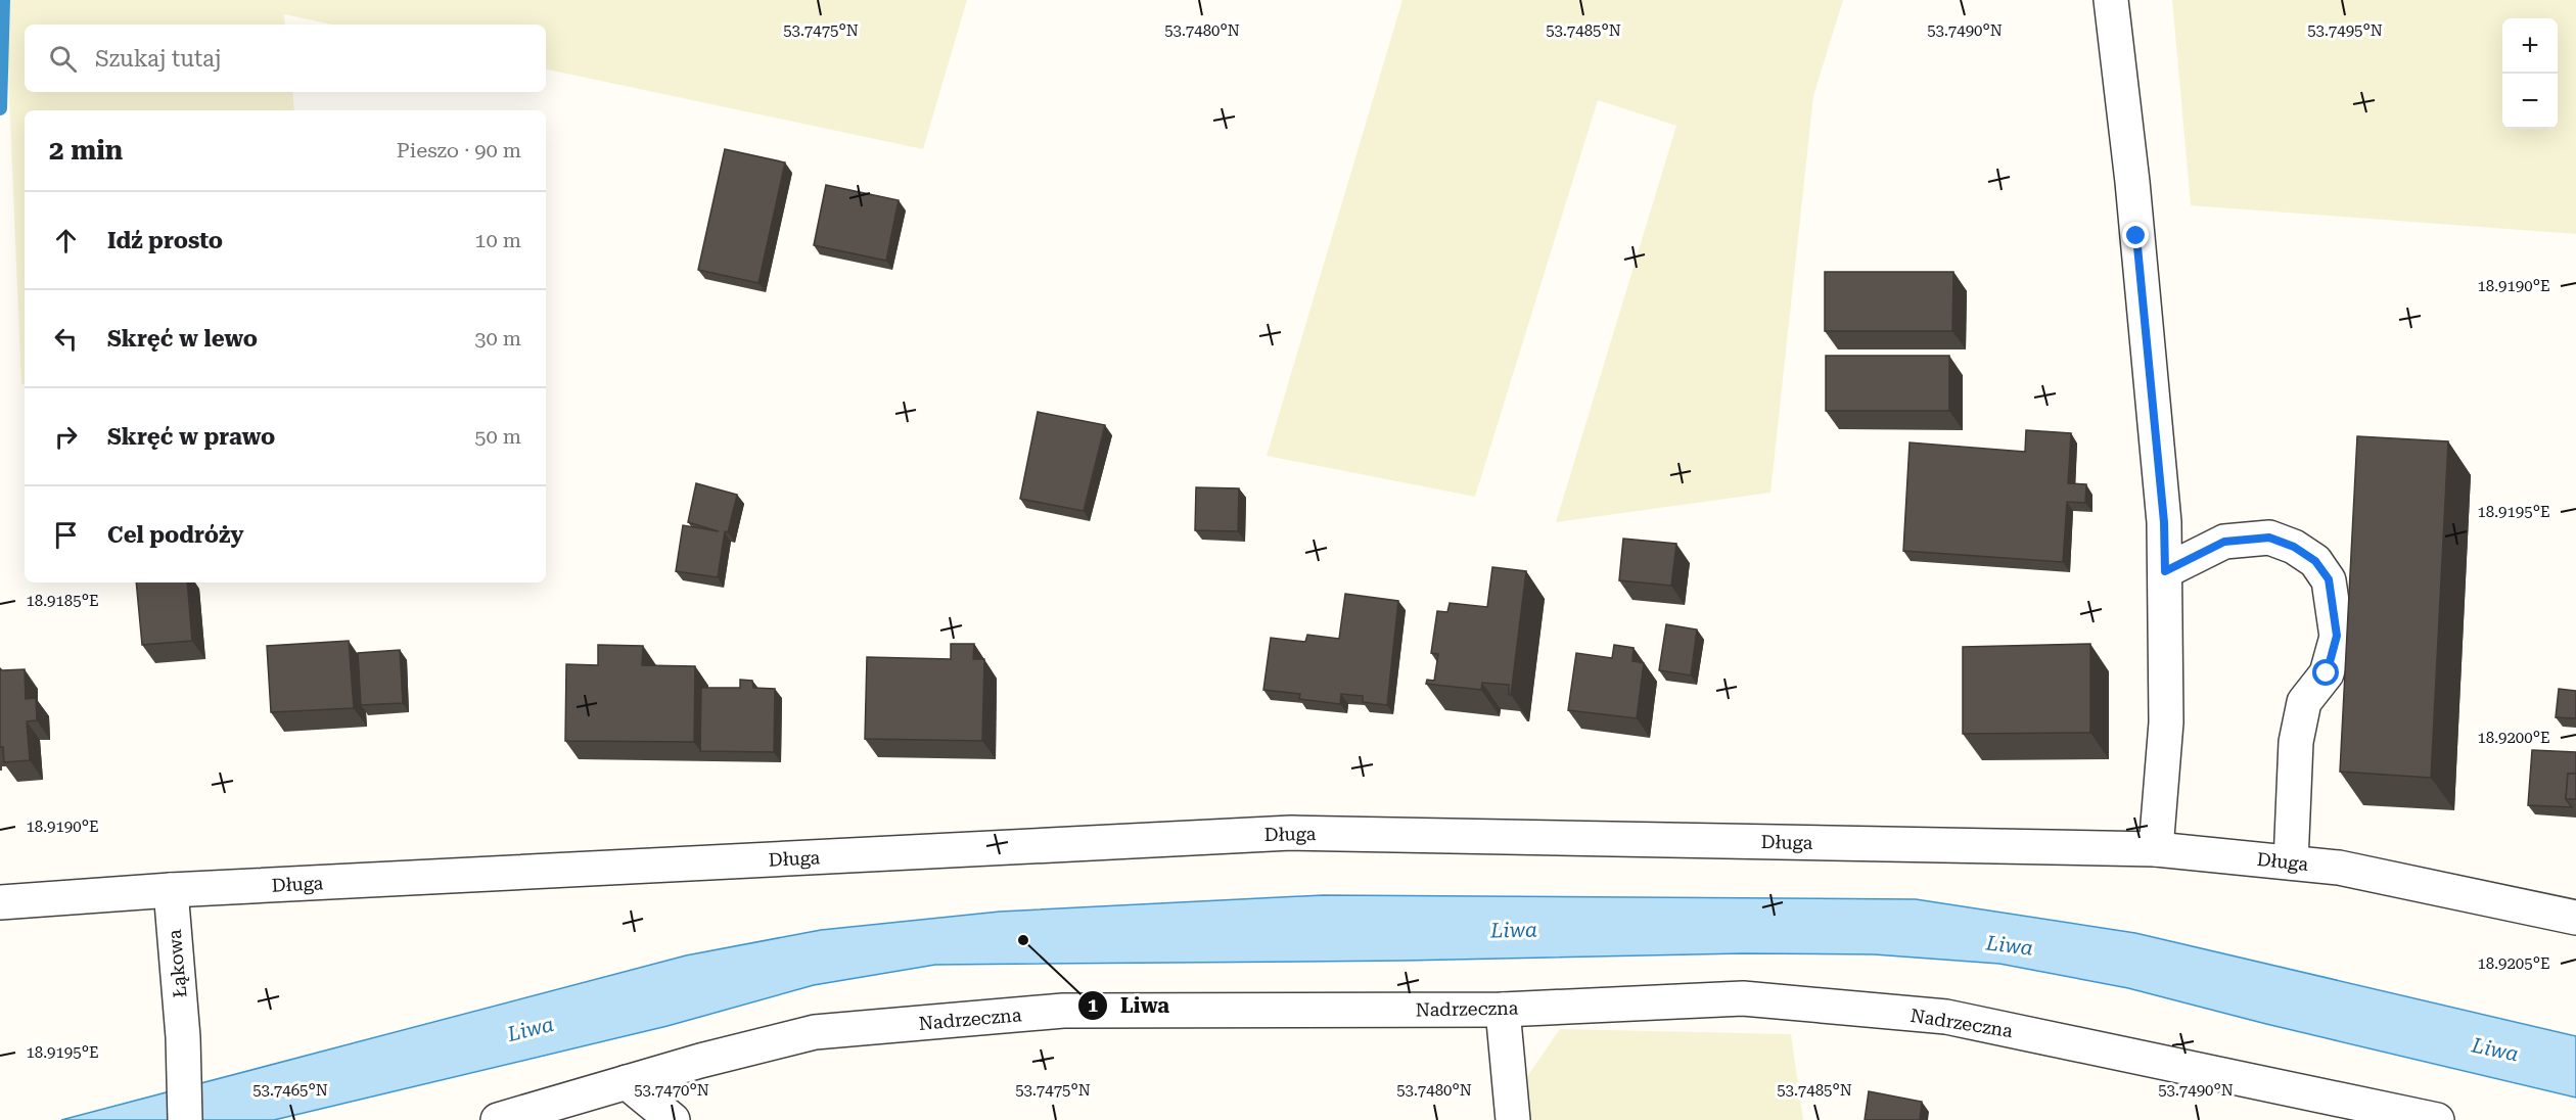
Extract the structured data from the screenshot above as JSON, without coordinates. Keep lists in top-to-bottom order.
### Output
{
  "streets": {
    "street": ["Długa", "Łąkowa", "Nadrzeczna"]
  },
  "crossings": [
    ["Długa", "Łąkowa"]
  ],
  "water": ["Liwa"],
  "places": ["Liwa"],
  "page": {
    "map_buttons": ["+", "−"],
    "search": "Szukaj tutaj",
    "heading": ["2 min", "Pieszo · 90 m"],
    "list": [
      ["Idź prosto", "10 m"],
      ["Skręć w lewo", "30 m"],
      ["Skręć w prawo", "50 m"],
      "Cel podróży"
    ]
  },
  "coordinates": [
    "53.7475°N",
    "53.7480°N",
    "53.7485°N",
    "53.7490°N",
    "53.7495°N",
    "18.9190°E",
    "18.9195°E",
    "18.9185°E",
    "18.9200°E",
    "18.9205°E",
    "53.7465°N",
    "53.7470°N"
  ]
}
